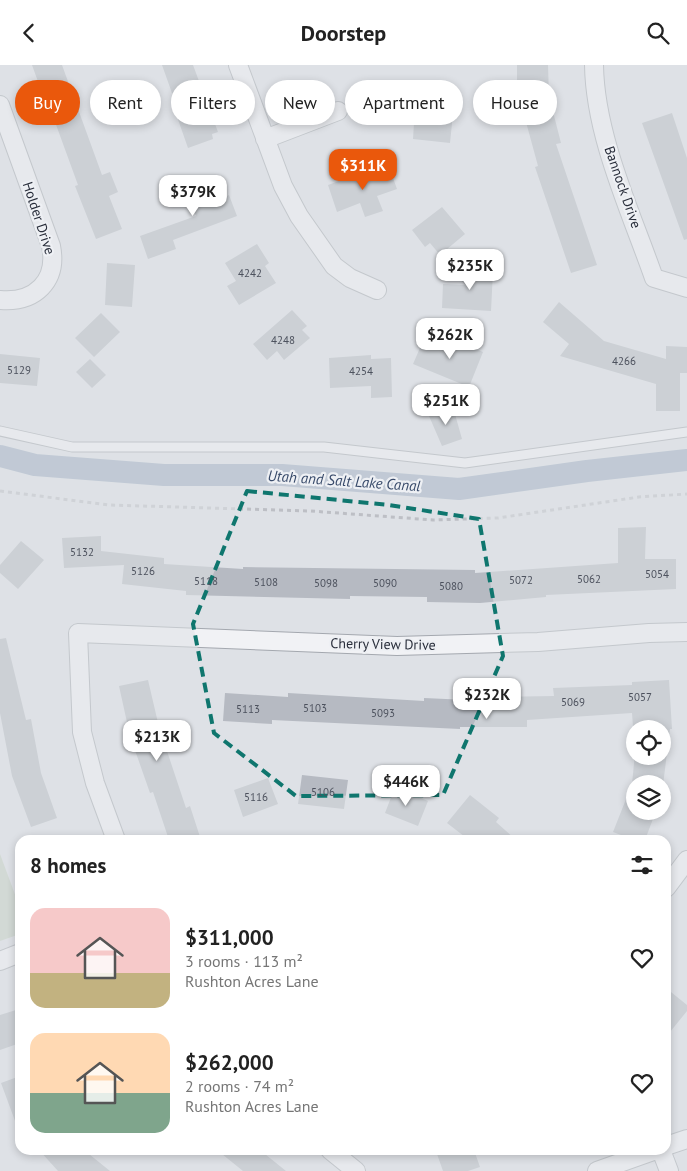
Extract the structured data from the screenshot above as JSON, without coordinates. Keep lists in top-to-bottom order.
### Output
{
  "streets": {
    "street": ["Bannock Drive", "Holder Drive", "Cherry View Drive"]
  },
  "water": ["Utah and Salt Lake Canal"],
  "house_numbers": [
    "4242",
    "4248",
    "4266",
    "5129",
    "4254",
    "5132",
    "5126",
    "5054",
    "5062",
    "5072",
    "5118",
    "5108",
    "5098",
    "5090",
    "5080",
    "5057",
    "5069",
    "5103",
    "5113",
    "5093",
    "5106",
    "5116"
  ],
  "page": {
    "header": "Doorstep",
    "chip": [
      "Buy",
      "Rent",
      "Filters",
      "New",
      "Apartment",
      "House"
    ],
    "price": [
      "$311K",
      "$379K",
      "$235K",
      "$262K",
      "$251K",
      "$232K",
      "$213K",
      "$446K"
    ],
    "heading": "8 homes",
    "list": [
      {
        "name": "$311,000",
        "note": "3 rooms · 113 m² · Rushton Acres Lane"
      },
      {
        "name": "$262,000",
        "note": "2 rooms · 74 m² · Rushton Acres Lane"
      }
    ]
  }
}
